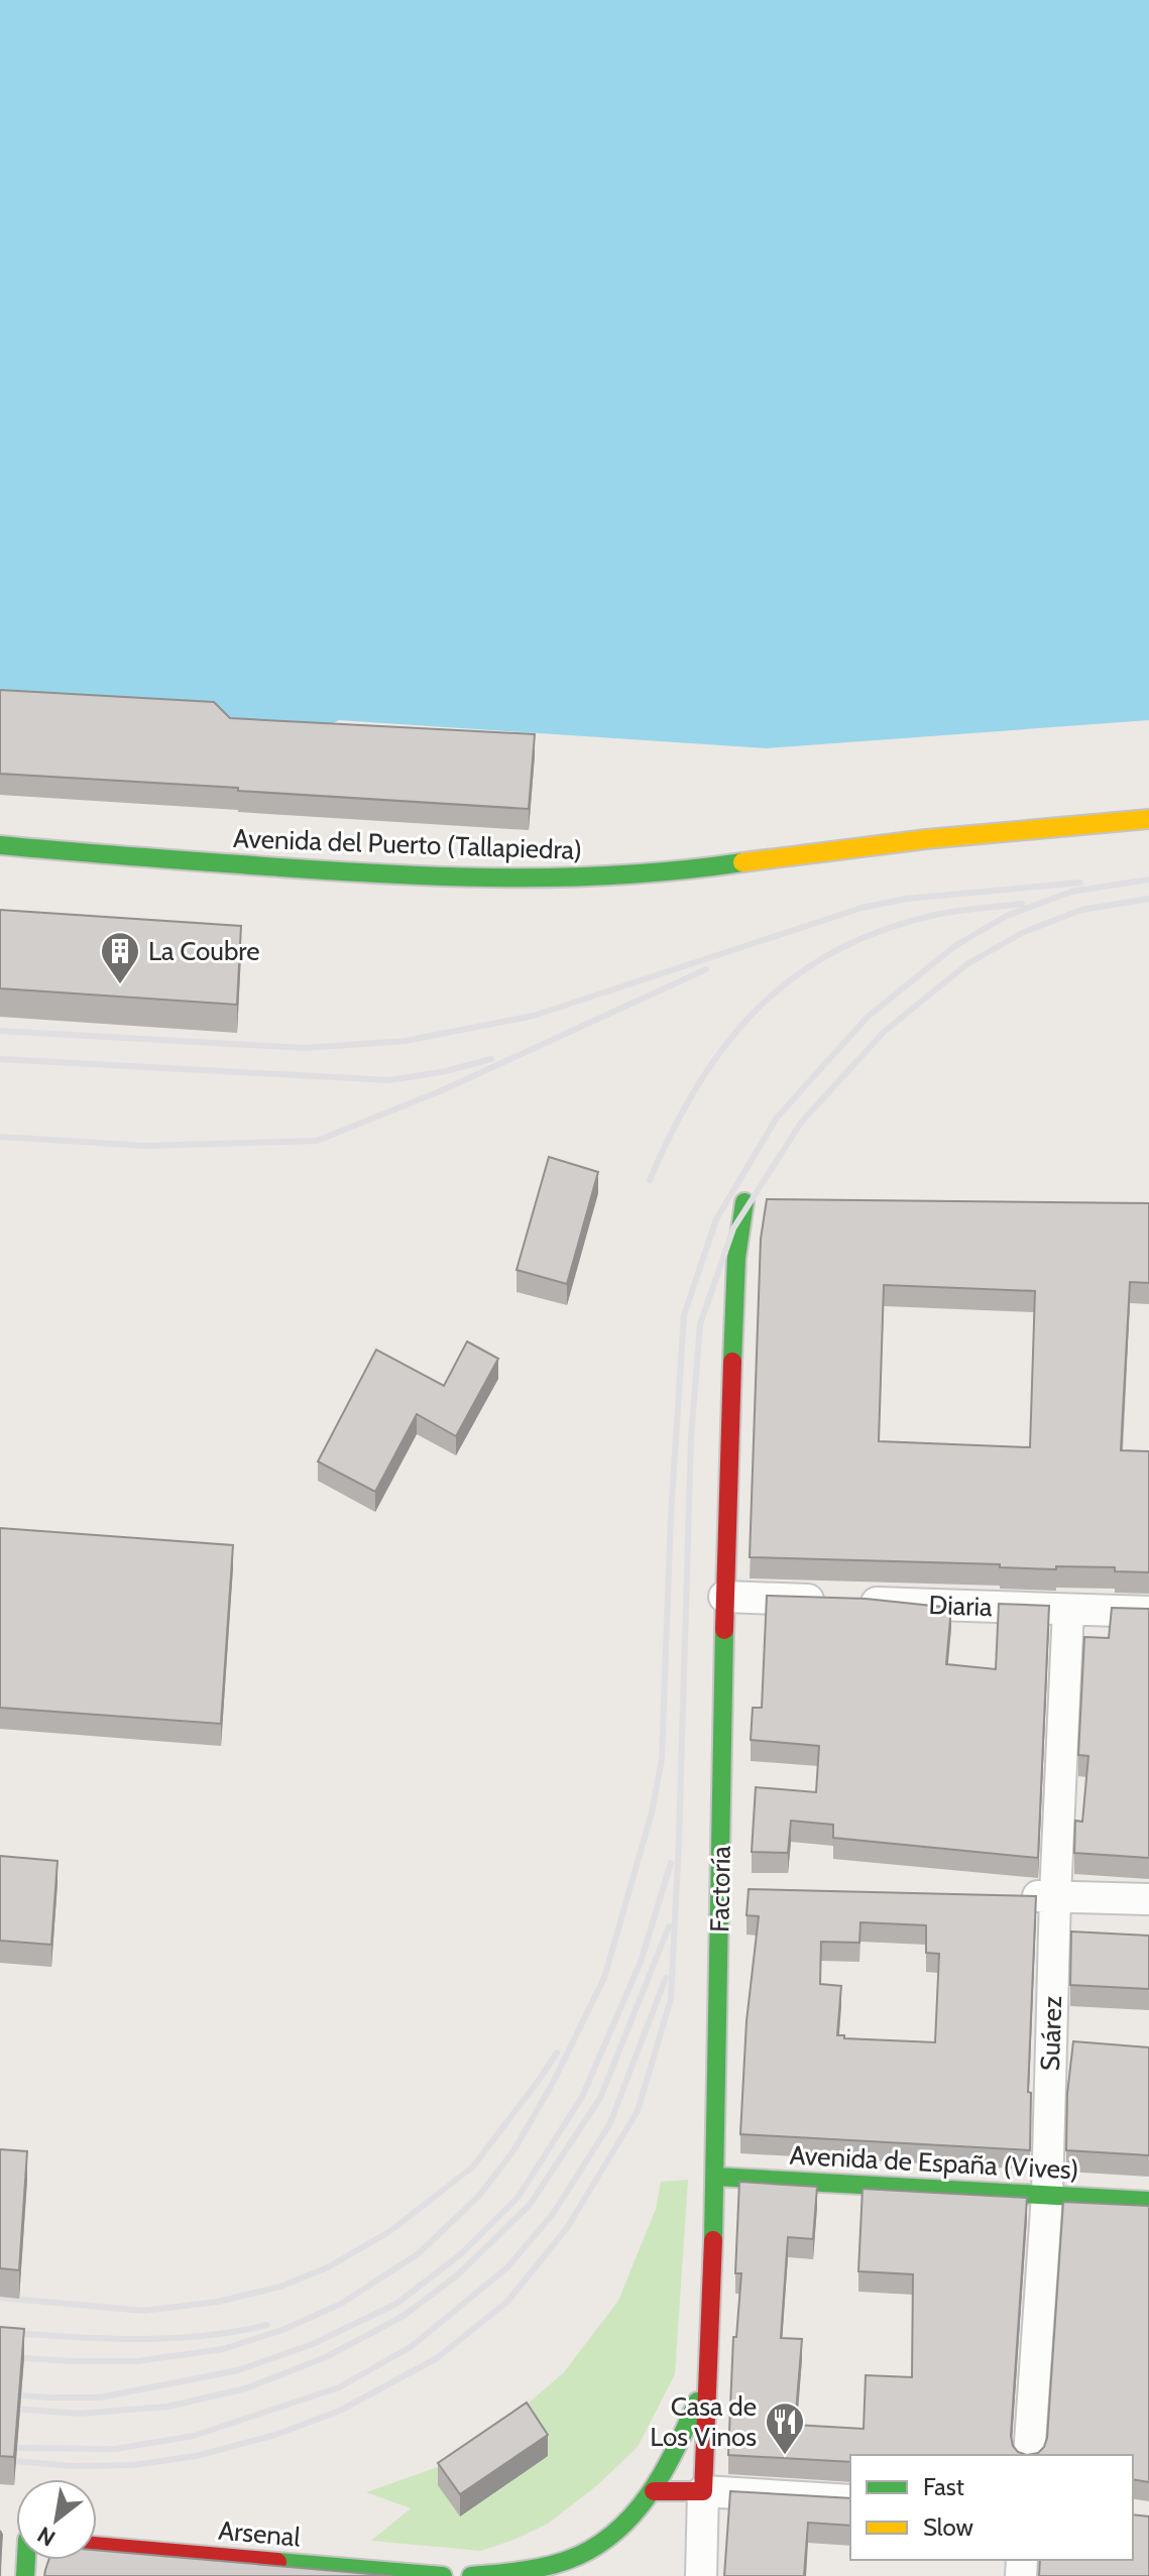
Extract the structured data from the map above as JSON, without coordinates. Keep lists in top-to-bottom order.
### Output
{
  "streets": {
    "street": [
      "Avenida del Puerto (Tallapiedra)",
      "Diaria",
      "Factoría",
      "Suárez",
      "Avenida de España (Vives)",
      "Arsenal"
    ]
  },
  "crossings": [
    ["Diaria", "Factoría"],
    ["Diaria", "Suárez"],
    ["Factoría", "Avenida de España (Vives)"],
    ["Suárez", "Avenida de España (Vives)"]
  ],
  "places": {
    "building": ["La Coubre"],
    "restaurant": ["Casa de Los Vinos"]
  },
  "legend": ["Fast", "Slow"],
  "north": "bottom left"
}
